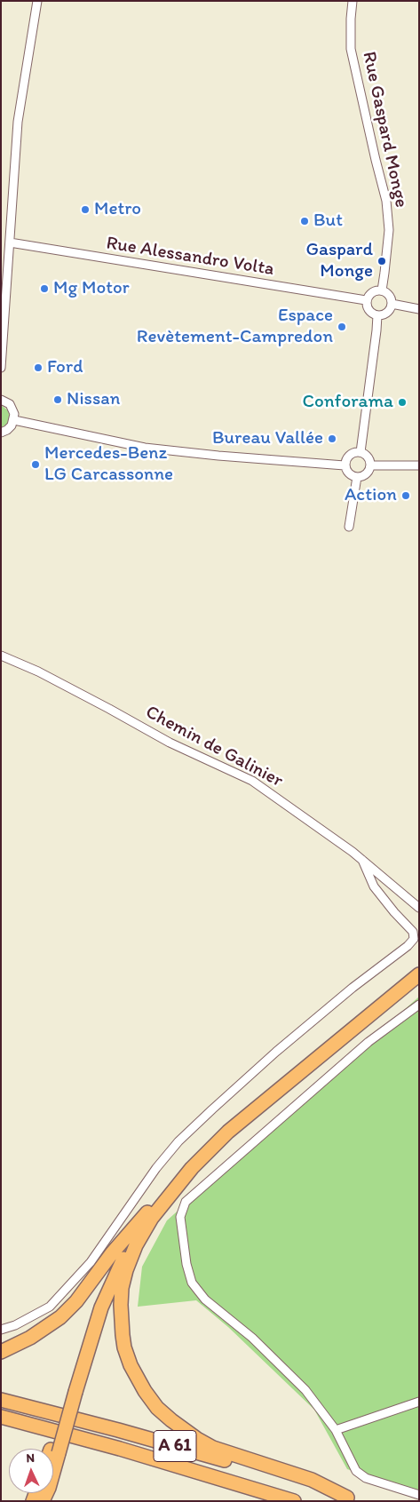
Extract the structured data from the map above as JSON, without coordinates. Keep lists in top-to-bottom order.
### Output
{
  "streets": {
    "highway": ["A 61"],
    "street": ["Rue Gaspard Monge", "Rue Alessandro Volta", "Chemin de Galinier"]
  },
  "crossings": [
    ["Rue Gaspard Monge", "Rue Alessandro Volta"]
  ],
  "places": [
    "Metro",
    "But",
    "Gaspard Monge",
    "Mg Motor",
    "Espace Revètement-Campredon",
    "Ford",
    "Nissan",
    "Conforama",
    "Bureau Vallée",
    "Mercedes-Benz LG Carcassonne",
    "Action"
  ],
  "north": "top"
}
